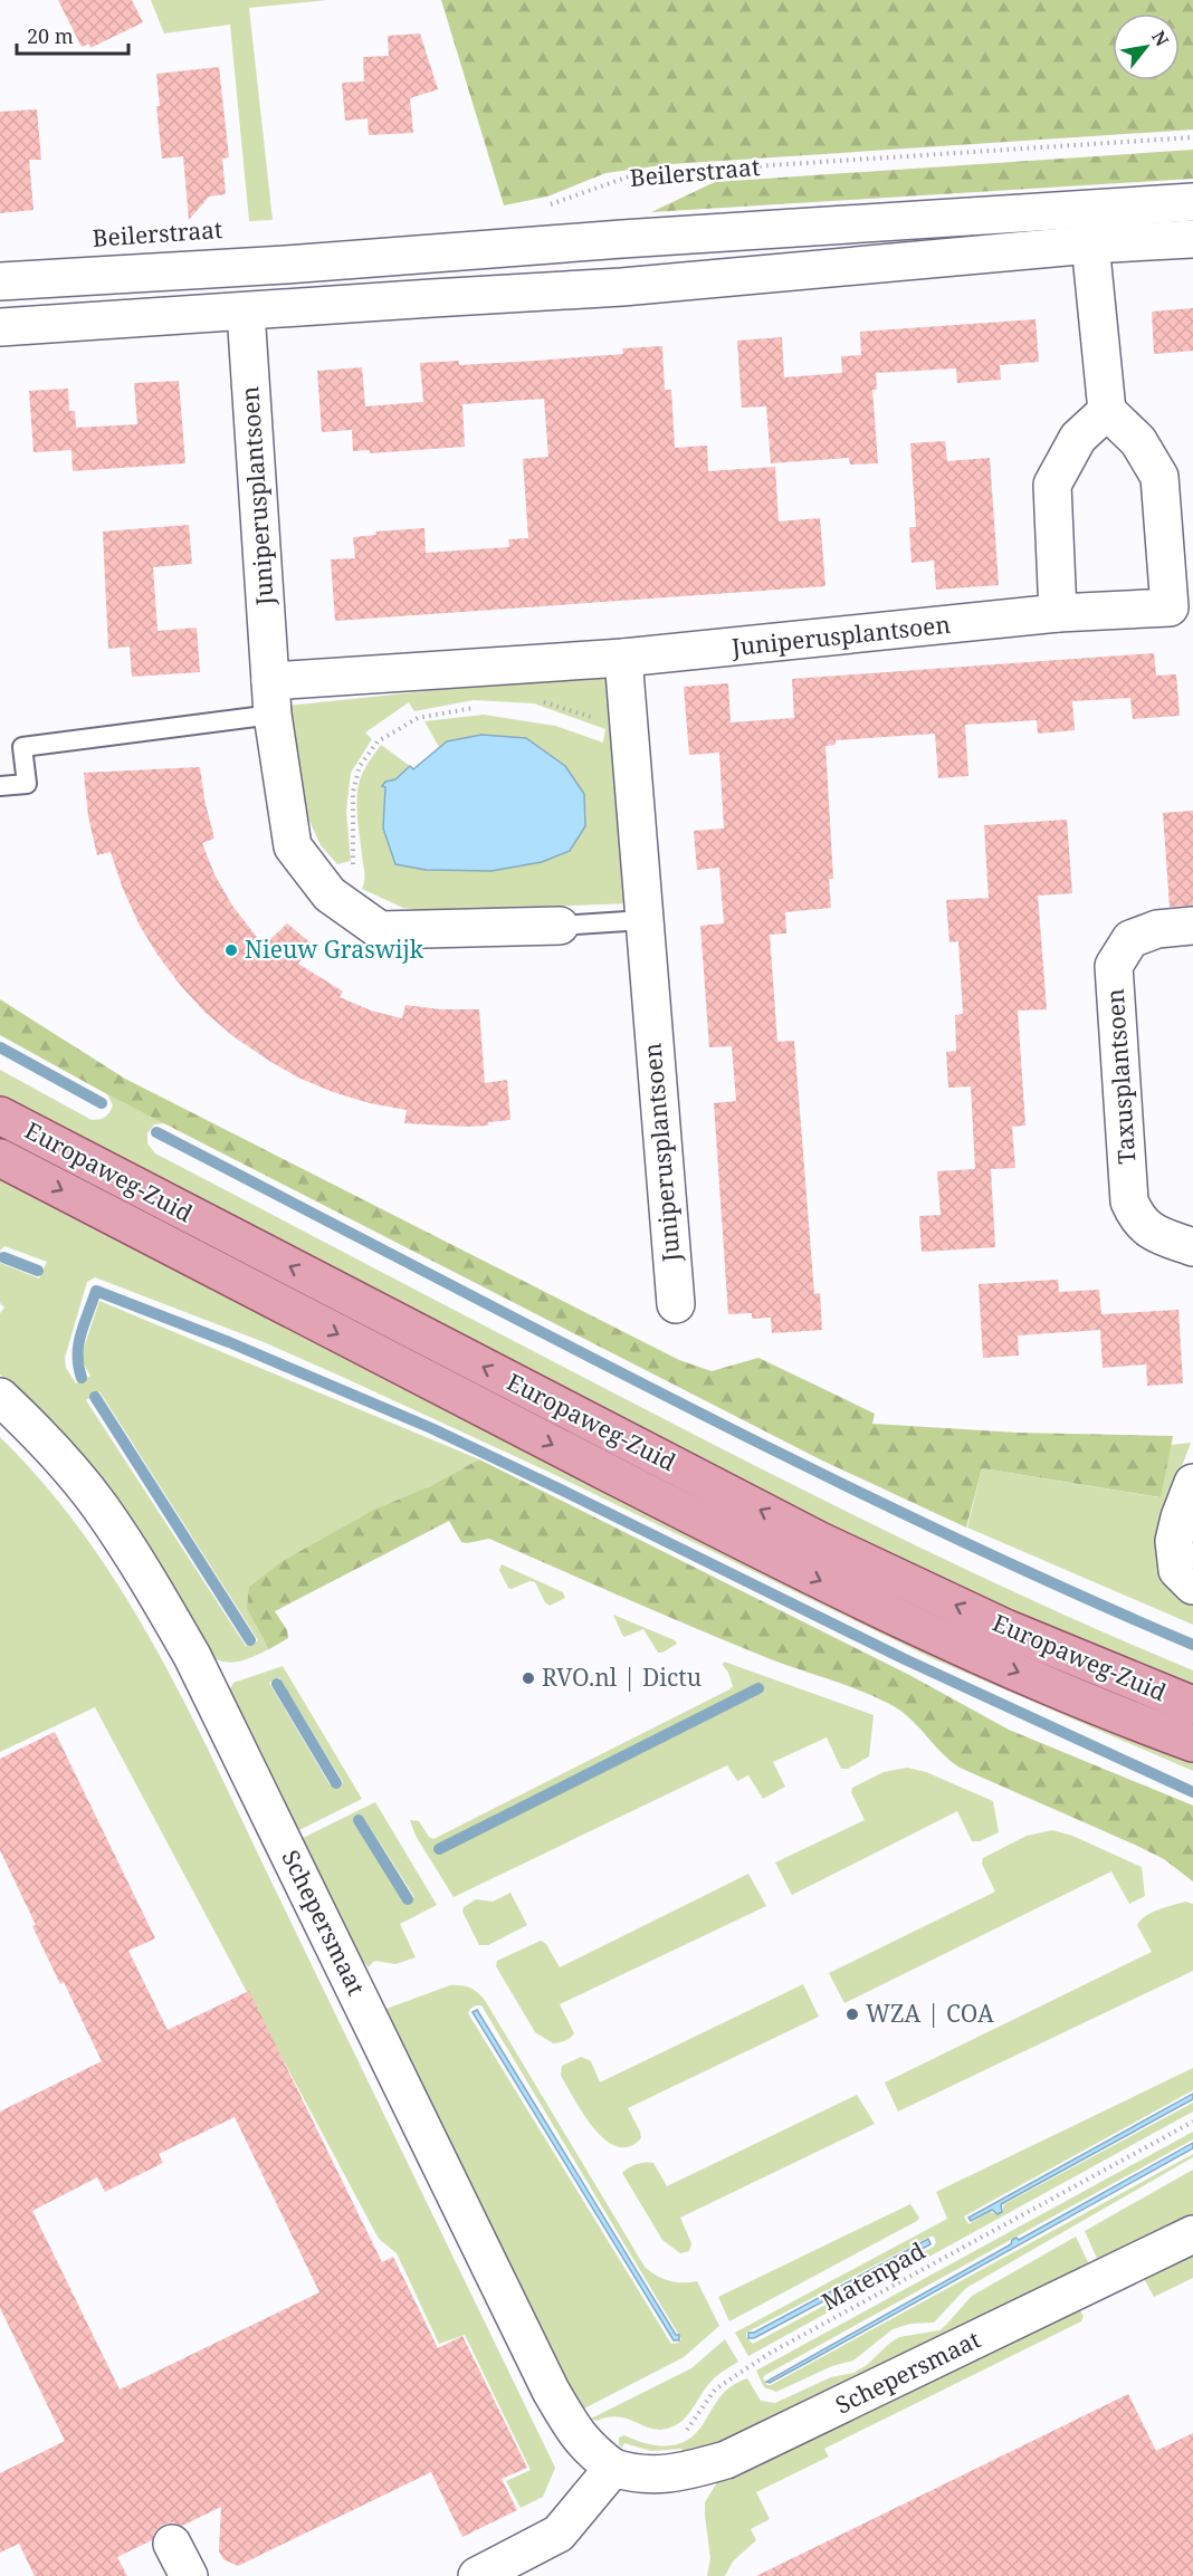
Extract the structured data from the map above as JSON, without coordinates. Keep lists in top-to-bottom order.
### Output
{
  "streets": {
    "main road": ["Europaweg-Zuid"],
    "street": [
      "Beilerstraat",
      "Juniperusplantsoen",
      "Taxusplantsoen",
      "Schepersmaat"
    ],
    "path": ["Matenpad"]
  },
  "places": ["Nieuw Graswijk", "RVO.nl | Dictu", "WZA | COA"],
  "scale_bar": "20 m",
  "north": "top right"
}
